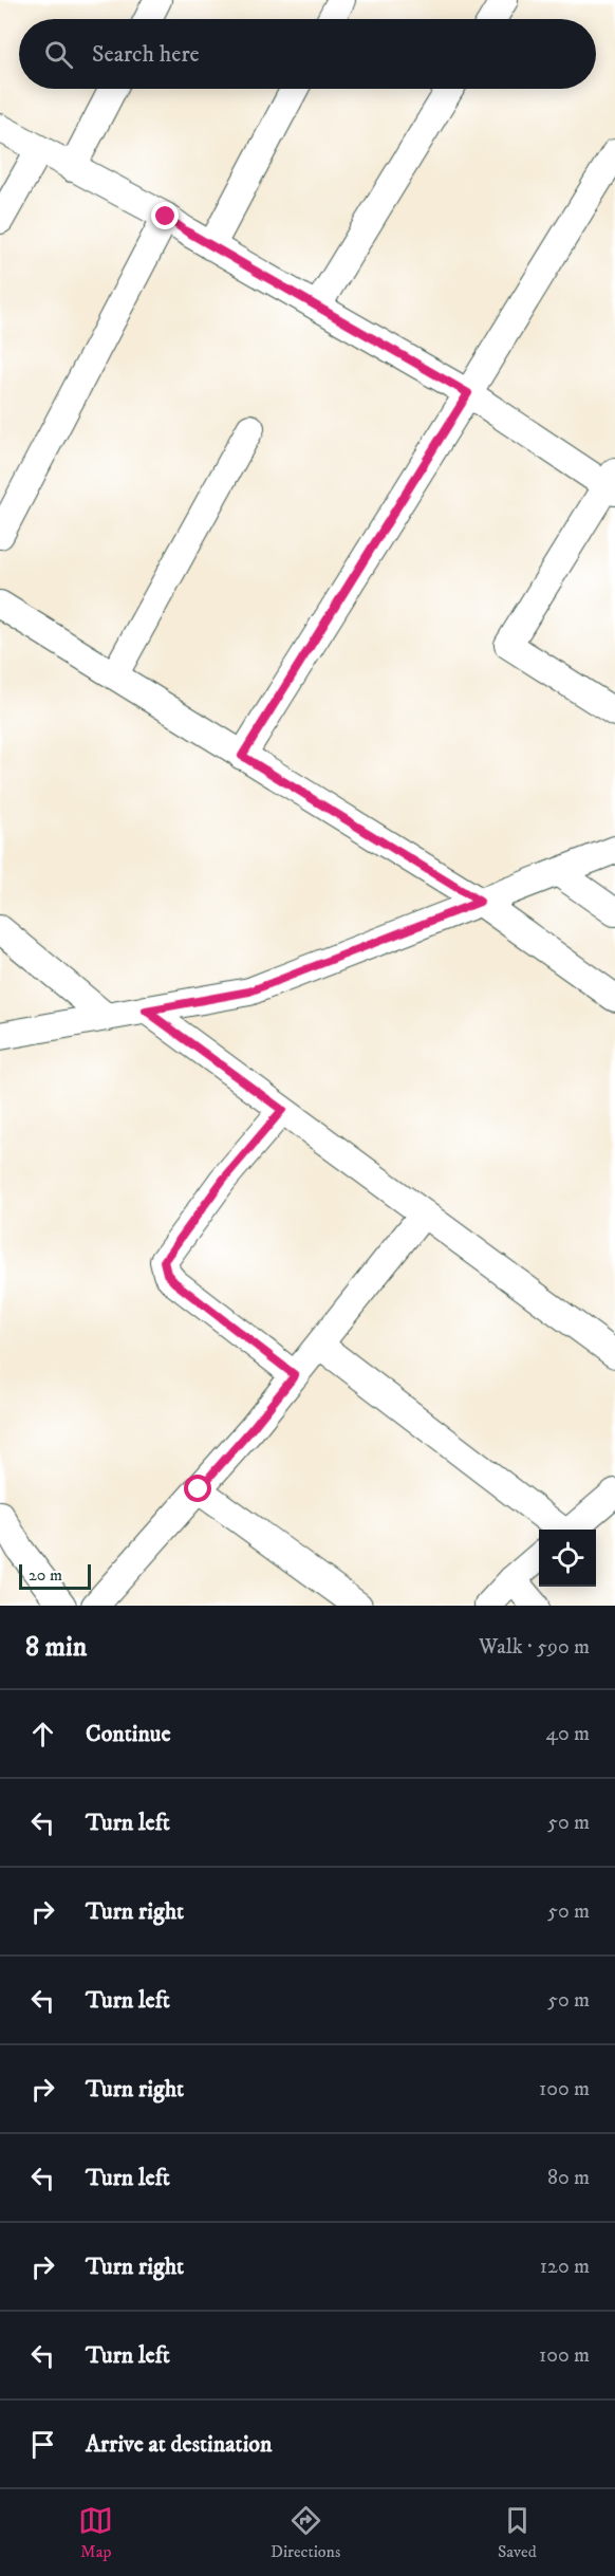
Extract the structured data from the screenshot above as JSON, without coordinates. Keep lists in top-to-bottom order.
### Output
{
  "scale_bar": "20 m",
  "page": {
    "search": "Search here",
    "scale": "20 m",
    "heading": ["8 min", "Walk · 590 m"],
    "list": [
      ["Continue", "40 m"],
      ["Turn left", "50 m"],
      ["Turn right", "50 m"],
      ["Turn left", "50 m"],
      ["Turn right", "100 m"],
      ["Turn left", "80 m"],
      ["Turn right", "120 m"],
      ["Turn left", "100 m"],
      "Arrive at destination"
    ],
    "nav": ["Map", "Directions", "Saved"]
  }
}
